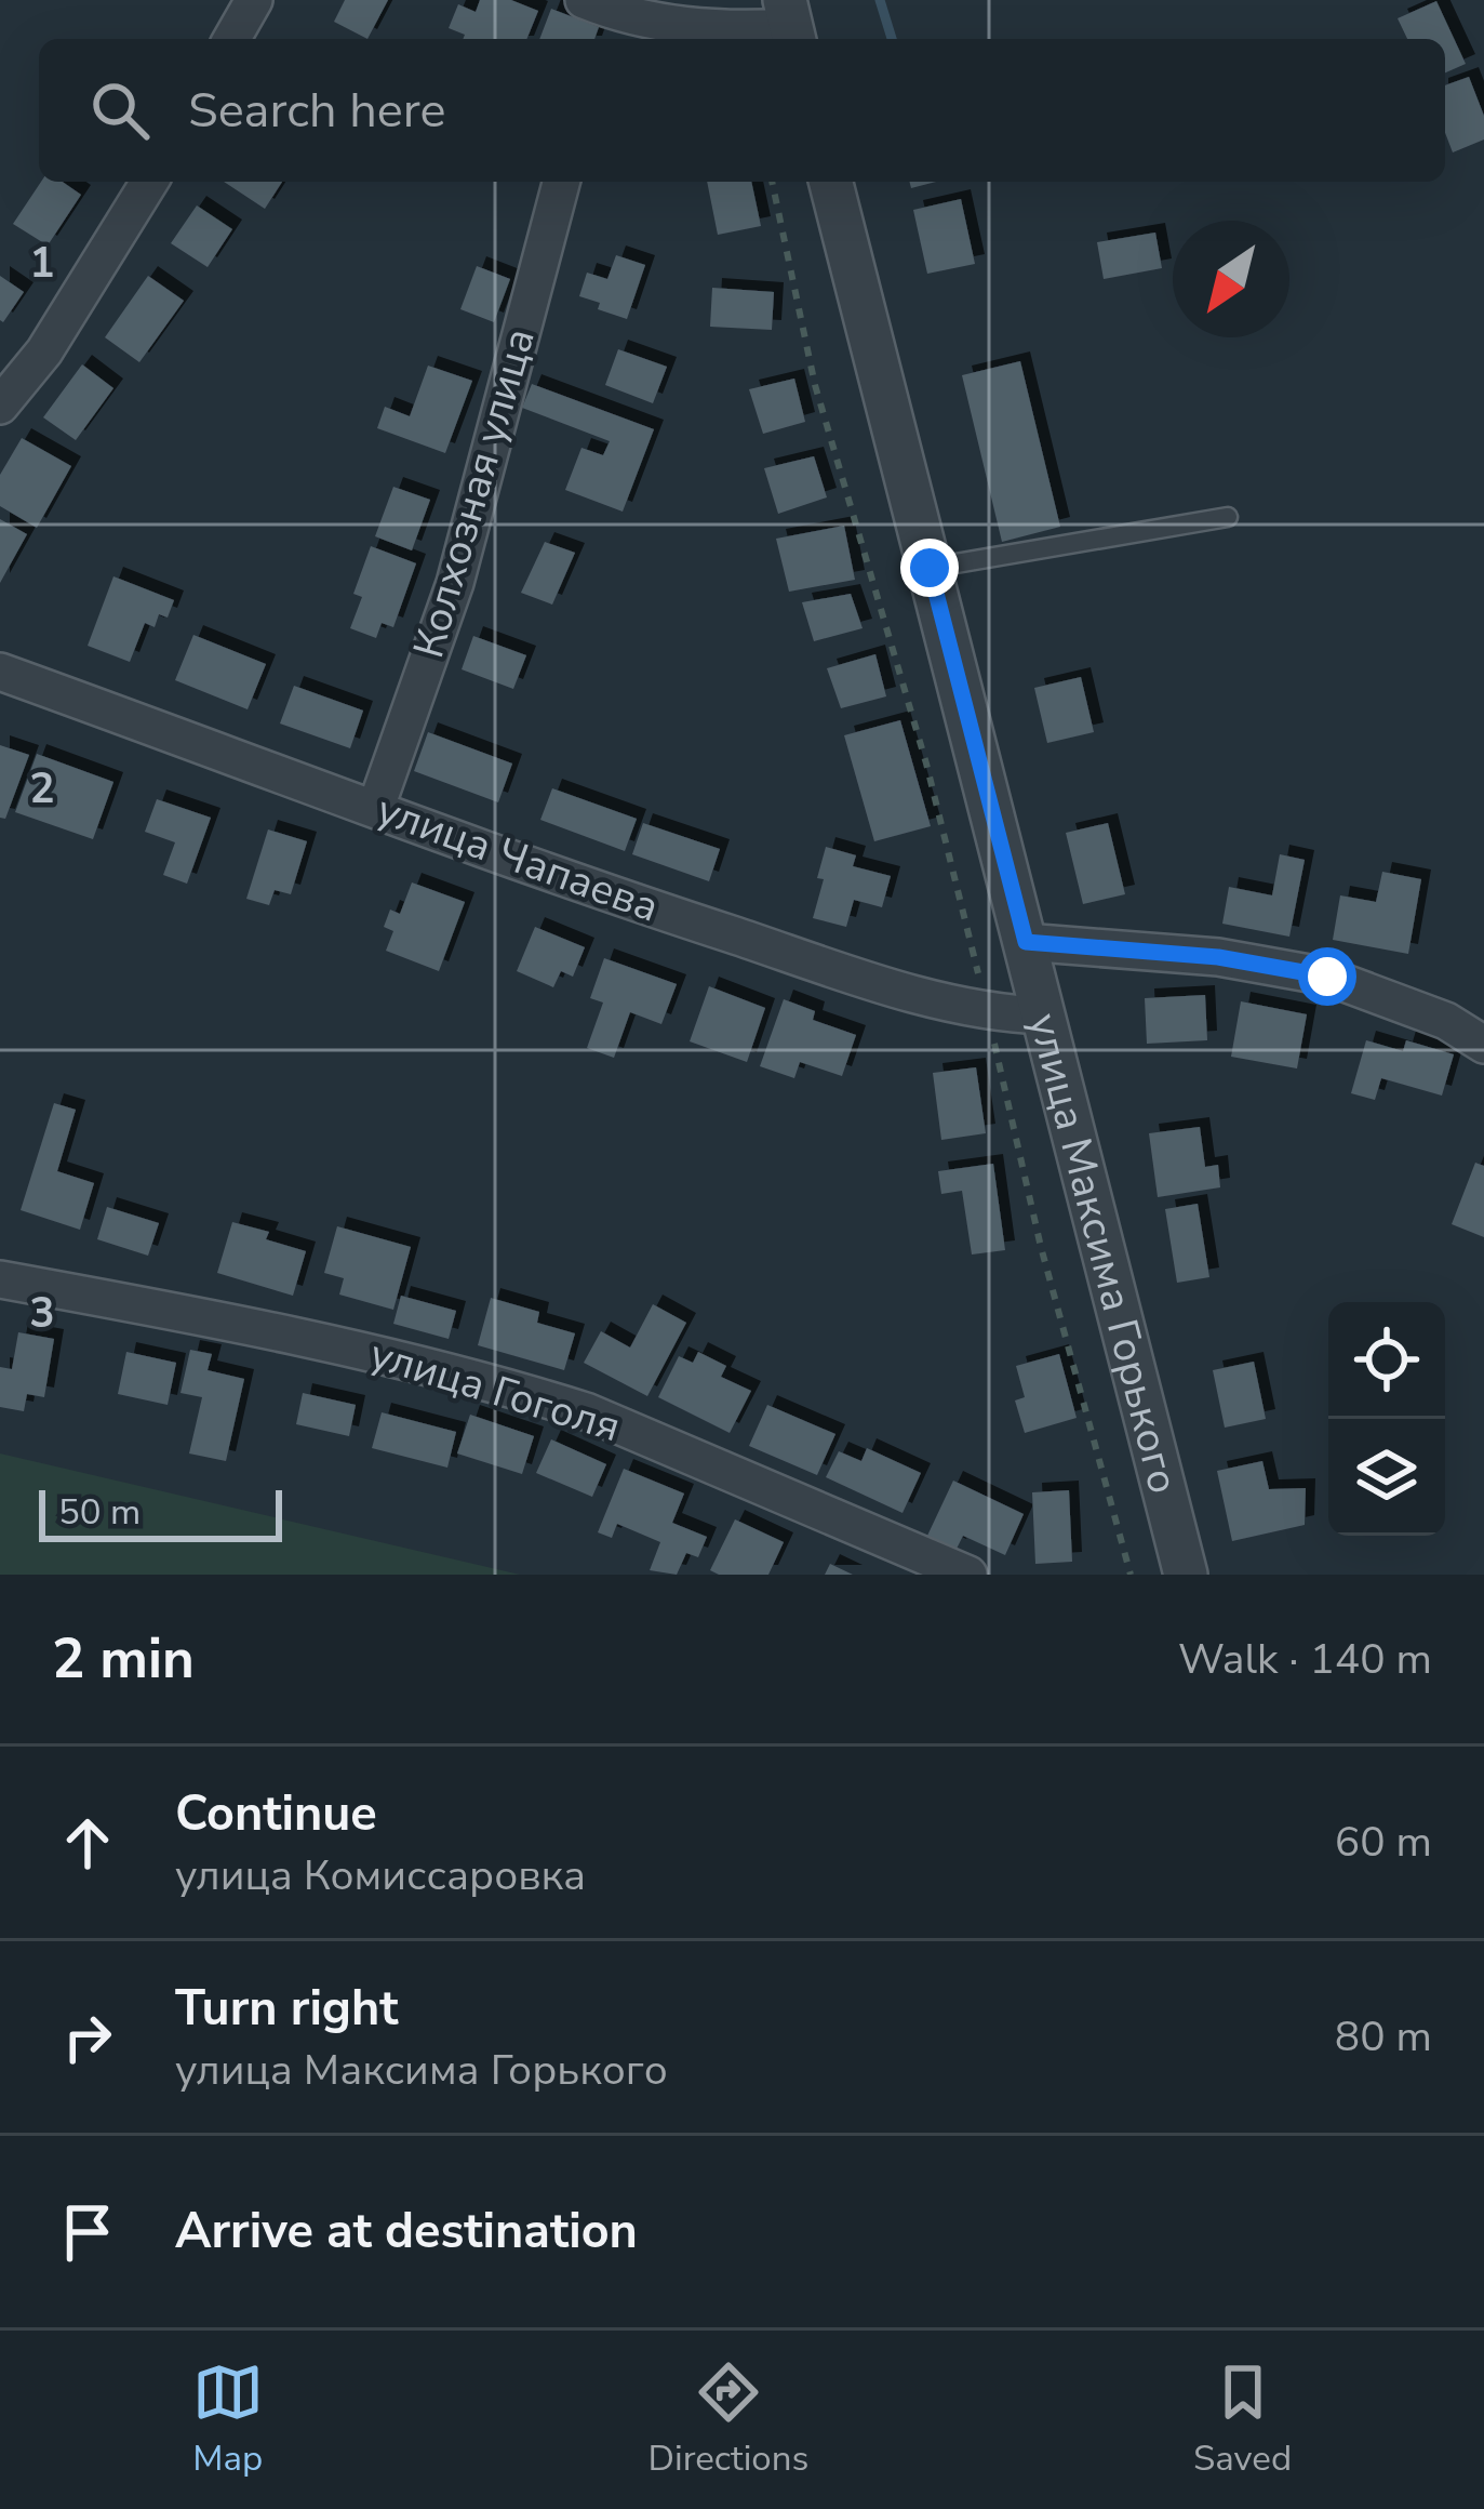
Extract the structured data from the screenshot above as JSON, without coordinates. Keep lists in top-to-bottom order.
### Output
{
  "streets": {
    "street": [
      "Колхозная улица",
      "улица Чапаева",
      "улица Максима Горького",
      "улица Гоголя"
    ]
  },
  "crossings": [
    ["Колхозная улица", "улица Чапаева"],
    ["улица Чапаева", "улица Максима Горького"]
  ],
  "scale_bar": "50 m",
  "north": "bottom left",
  "page": {
    "search": "Search here",
    "scale": "50 m",
    "heading": ["2 min", "Walk · 140 m"],
    "list": [
      ["Continue", "улица Комиссаровка", "60 m"],
      ["Turn right", "улица Максима Горького", "80 m"],
      "Arrive at destination"
    ],
    "nav": ["Map", "Directions", "Saved"]
  },
  "grid": {
    "rows": ["1", "2", "3"]
  }
}
